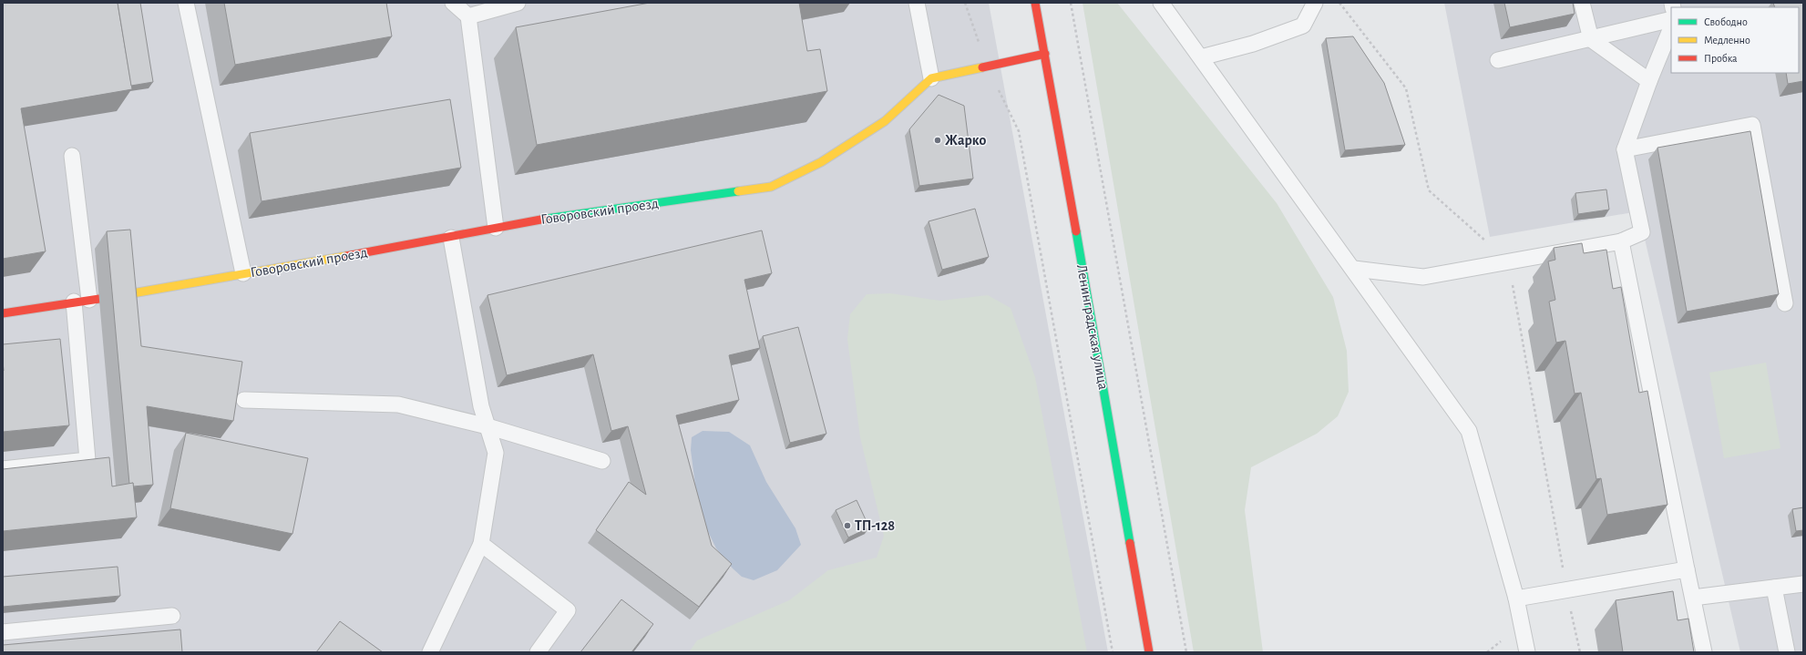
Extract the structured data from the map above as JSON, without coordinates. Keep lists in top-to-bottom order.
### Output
{
  "streets": {
    "street": ["Говоровский проезд", "Ленинградская улица"]
  },
  "crossings": [
    ["Говоровский проезд", "Ленинградская улица"]
  ],
  "places": ["Жарко", "ТП-128"],
  "legend": ["Свободно", "Медленно", "Пробка"]
}
